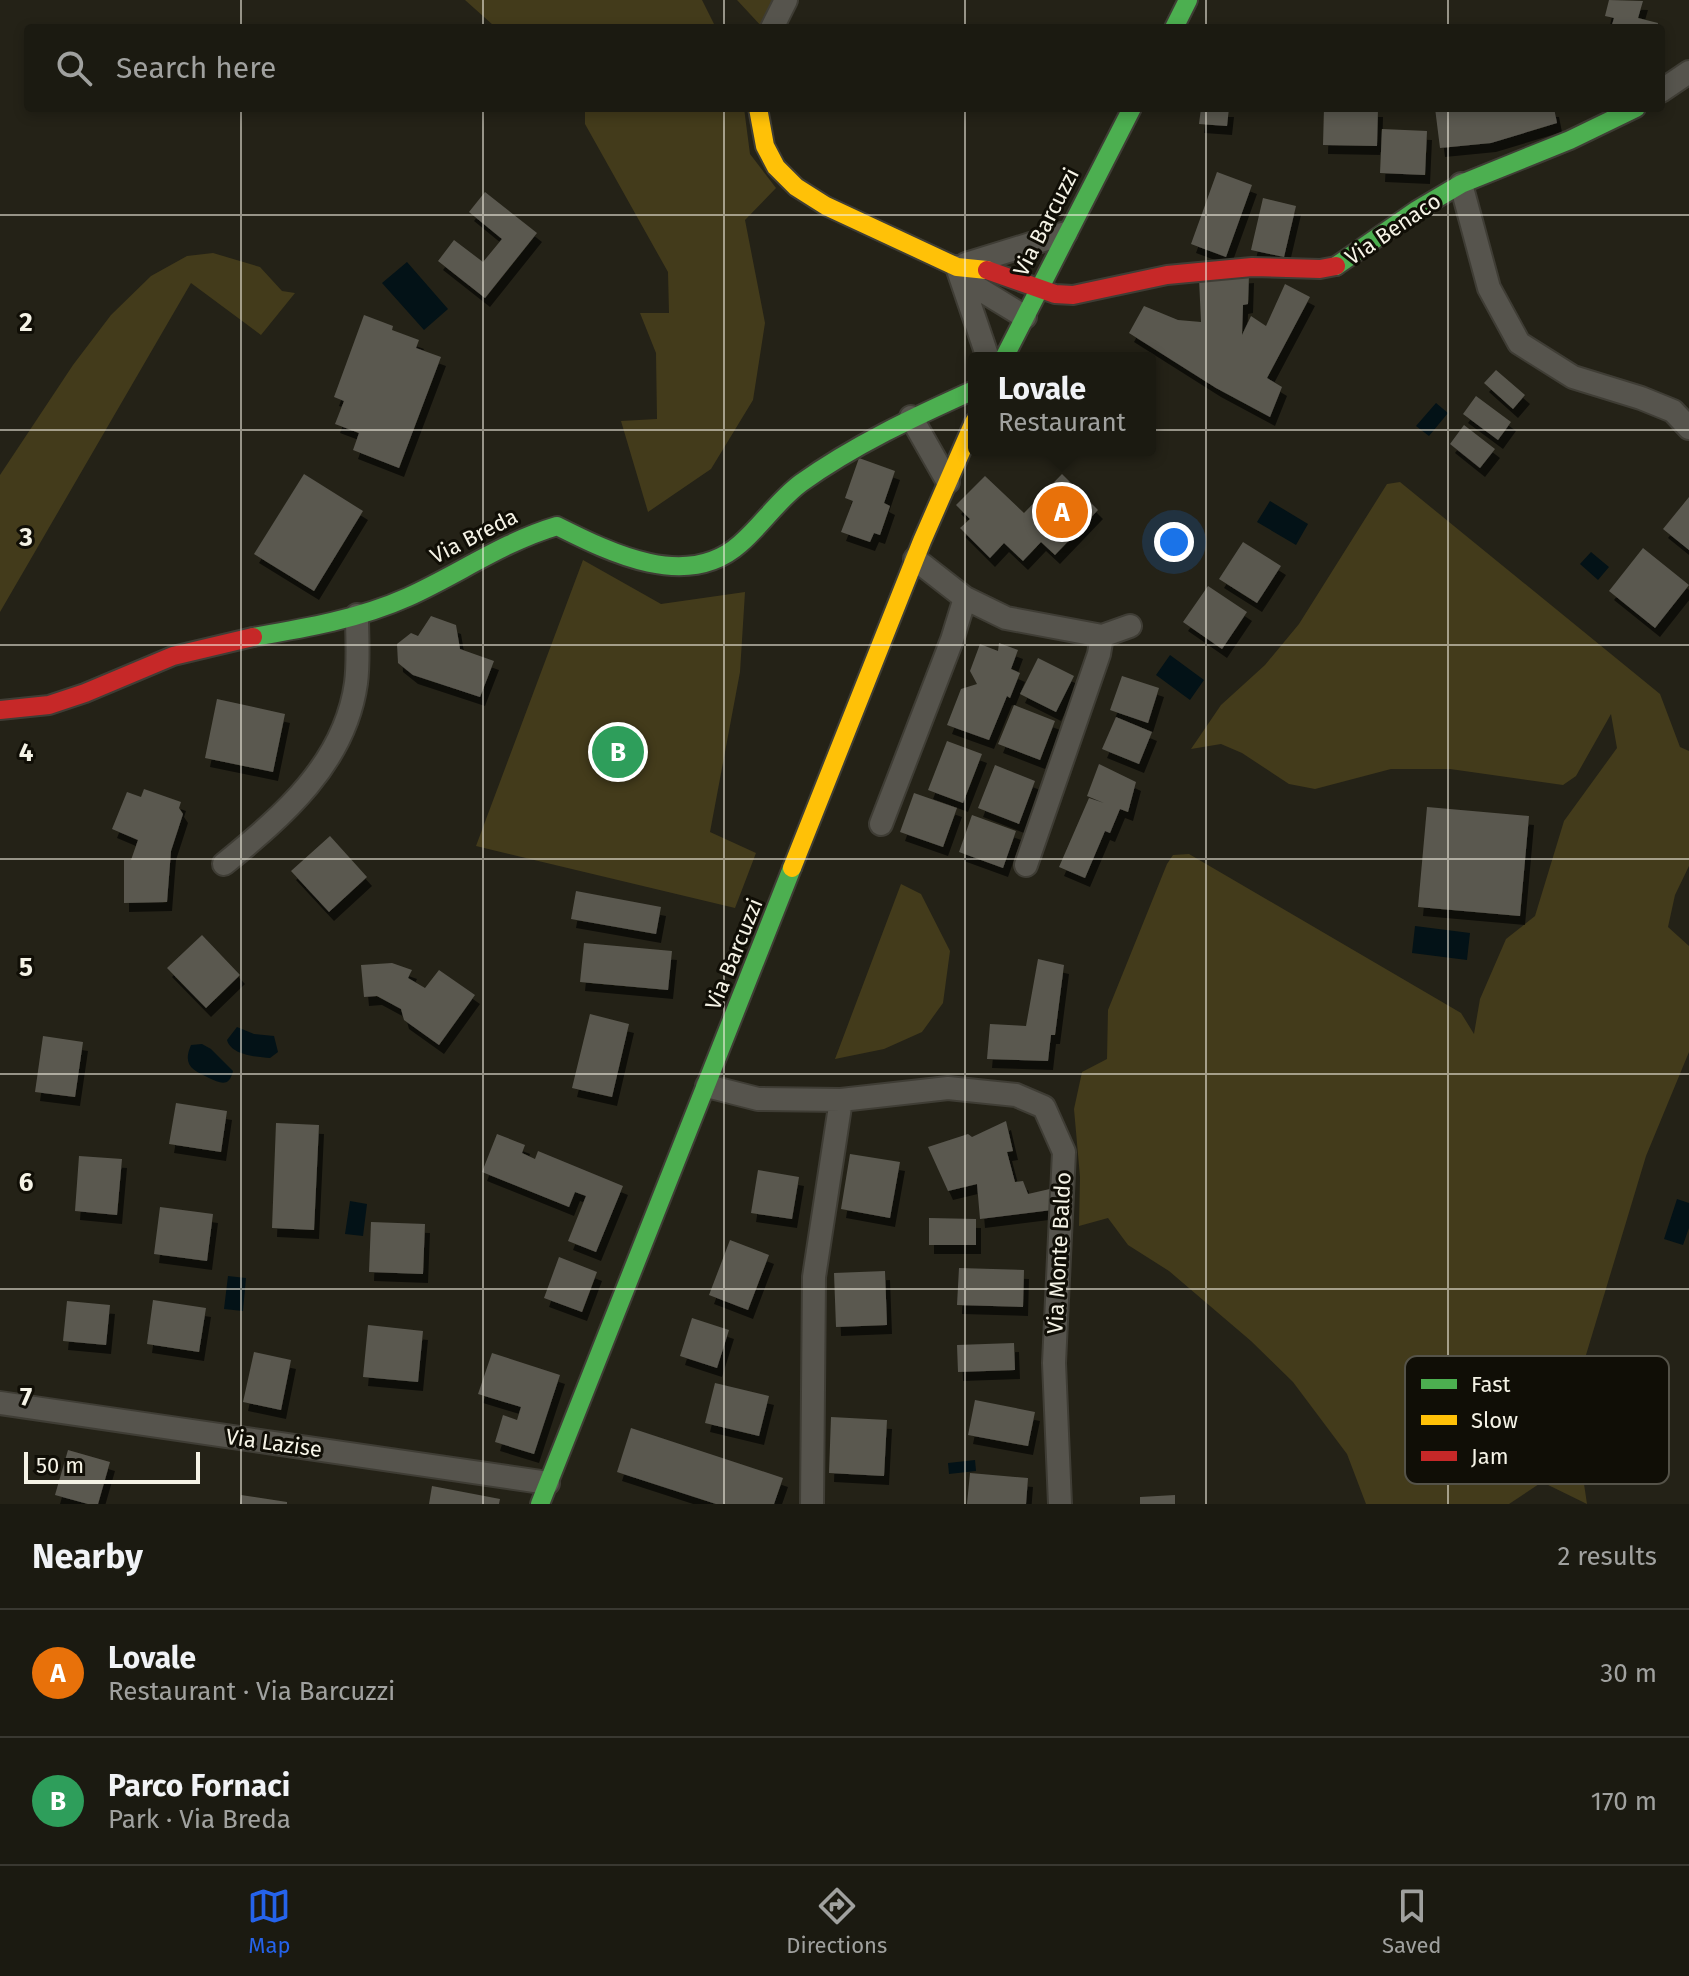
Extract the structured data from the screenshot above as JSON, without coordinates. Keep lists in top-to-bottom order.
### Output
{
  "streets": {
    "street": [
      "Via Barcuzzi",
      "Via Benaco",
      "Via Breda",
      "Via Monte Baldo",
      "Via Lazise"
    ]
  },
  "crossings": [
    ["Via Barcuzzi", "Via Benaco"],
    ["Via Barcuzzi", "Via Monte Baldo"],
    ["Via Barcuzzi", "Via Lazise"]
  ],
  "legend": ["Fast", "Slow", "Jam"],
  "scale_bar": "50 m",
  "page": {
    "search": "Search here",
    "popup": ["Lovale", "Restaurant"],
    "pins": ["A", "B"],
    "scale": "50 m",
    "heading": ["Nearby", "2 results"],
    "list": [
      {
        "mark": "A",
        "name": "Lovale",
        "note": "Restaurant · Via Barcuzzi",
        "value": "30 m"
      },
      {
        "mark": "B",
        "name": "Parco Fornaci",
        "note": "Park · Via Breda",
        "value": "170 m"
      }
    ],
    "nav": ["Map", "Directions", "Saved"]
  },
  "grid": {
    "rows": [
      "2",
      "3",
      "4",
      "5",
      "6",
      "7"
    ]
  }
}
